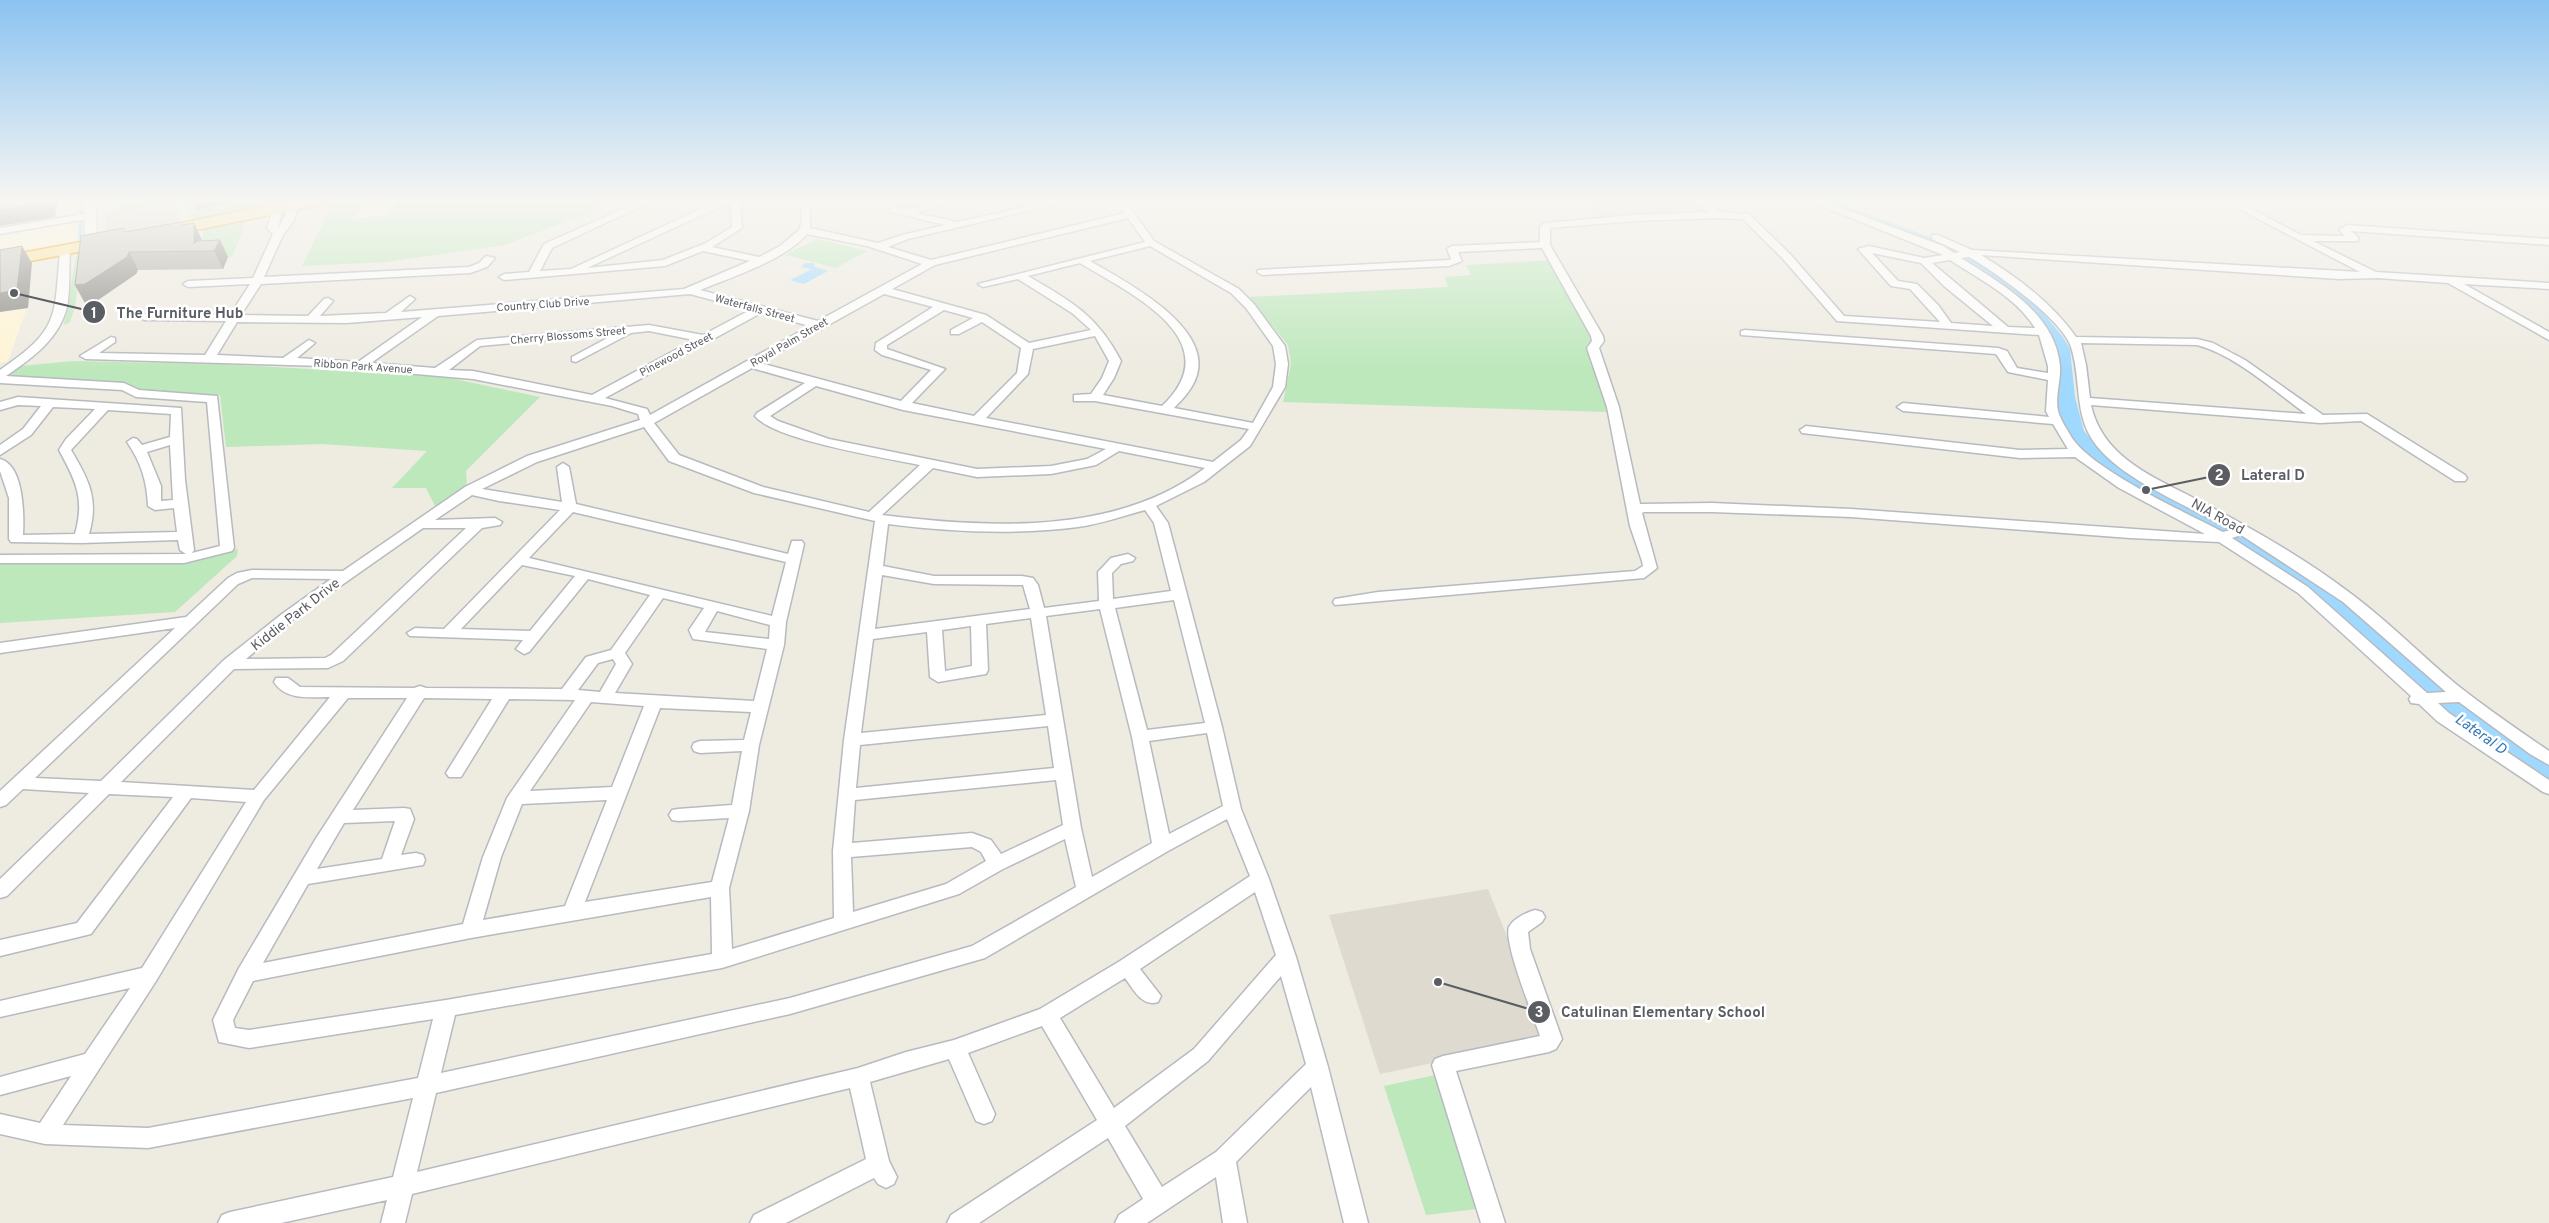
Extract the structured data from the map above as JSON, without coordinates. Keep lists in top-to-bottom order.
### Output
{
  "streets": {
    "street": [
      "Country Club Drive",
      "Waterfalls Street",
      "Cherry Blossoms Street",
      "Royal Palm Street",
      "Pinewood Street",
      "Ribbon Park Avenue",
      "NIA Road",
      "Kiddie Park Drive"
    ]
  },
  "crossings": [
    ["Country Club Drive", "Waterfalls Street"],
    ["Waterfalls Street", "Royal Palm Street"],
    ["Waterfalls Street", "Pinewood Street"],
    ["Cherry Blossoms Street", "Pinewood Street"],
    ["Cherry Blossoms Street", "Ribbon Park Avenue"],
    ["Royal Palm Street", "Ribbon Park Avenue"],
    ["Royal Palm Street", "Kiddie Park Drive"],
    ["Pinewood Street", "Ribbon Park Avenue"],
    ["Ribbon Park Avenue", "Kiddie Park Drive"]
  ],
  "water": ["Lateral D"],
  "places": ["The Furniture Hub", "Lateral D", "Catulinan Elementary School"]
}
